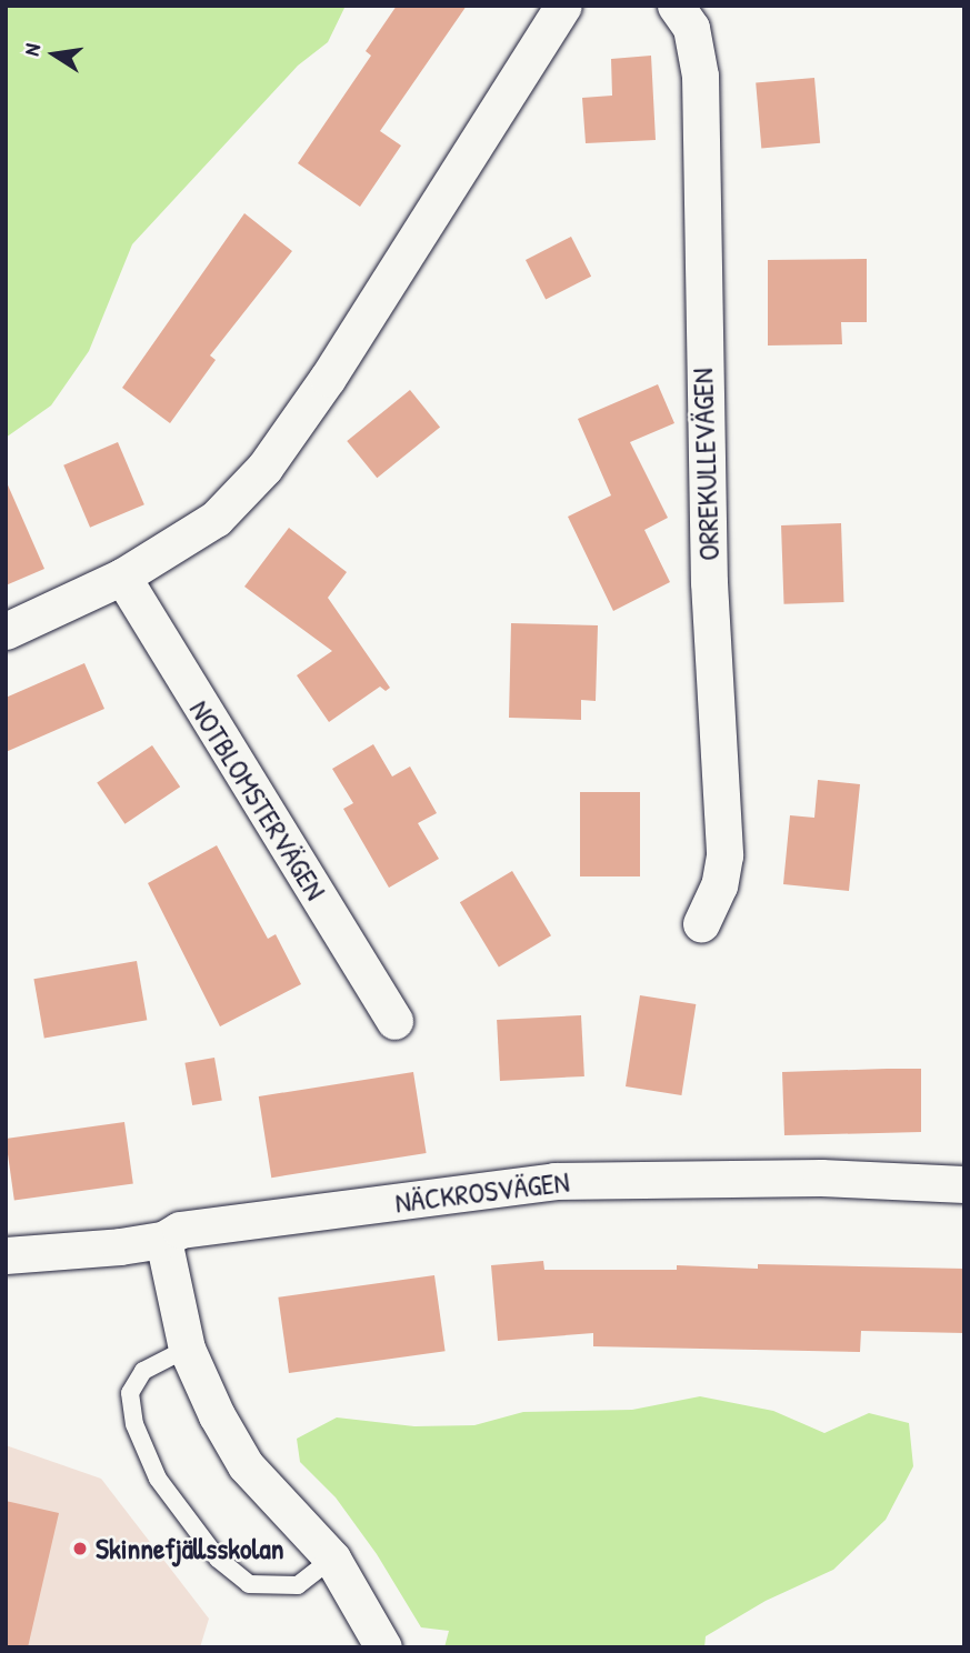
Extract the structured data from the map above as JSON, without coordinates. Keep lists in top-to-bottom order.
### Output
{
  "streets": {
    "street": ["ORREKULLEVÄGEN", "NOTBLOMSTERVÄGEN", "NÄCKROSVÄGEN"]
  },
  "places": ["Skinnefjällsskolan"],
  "north": "left"
}
